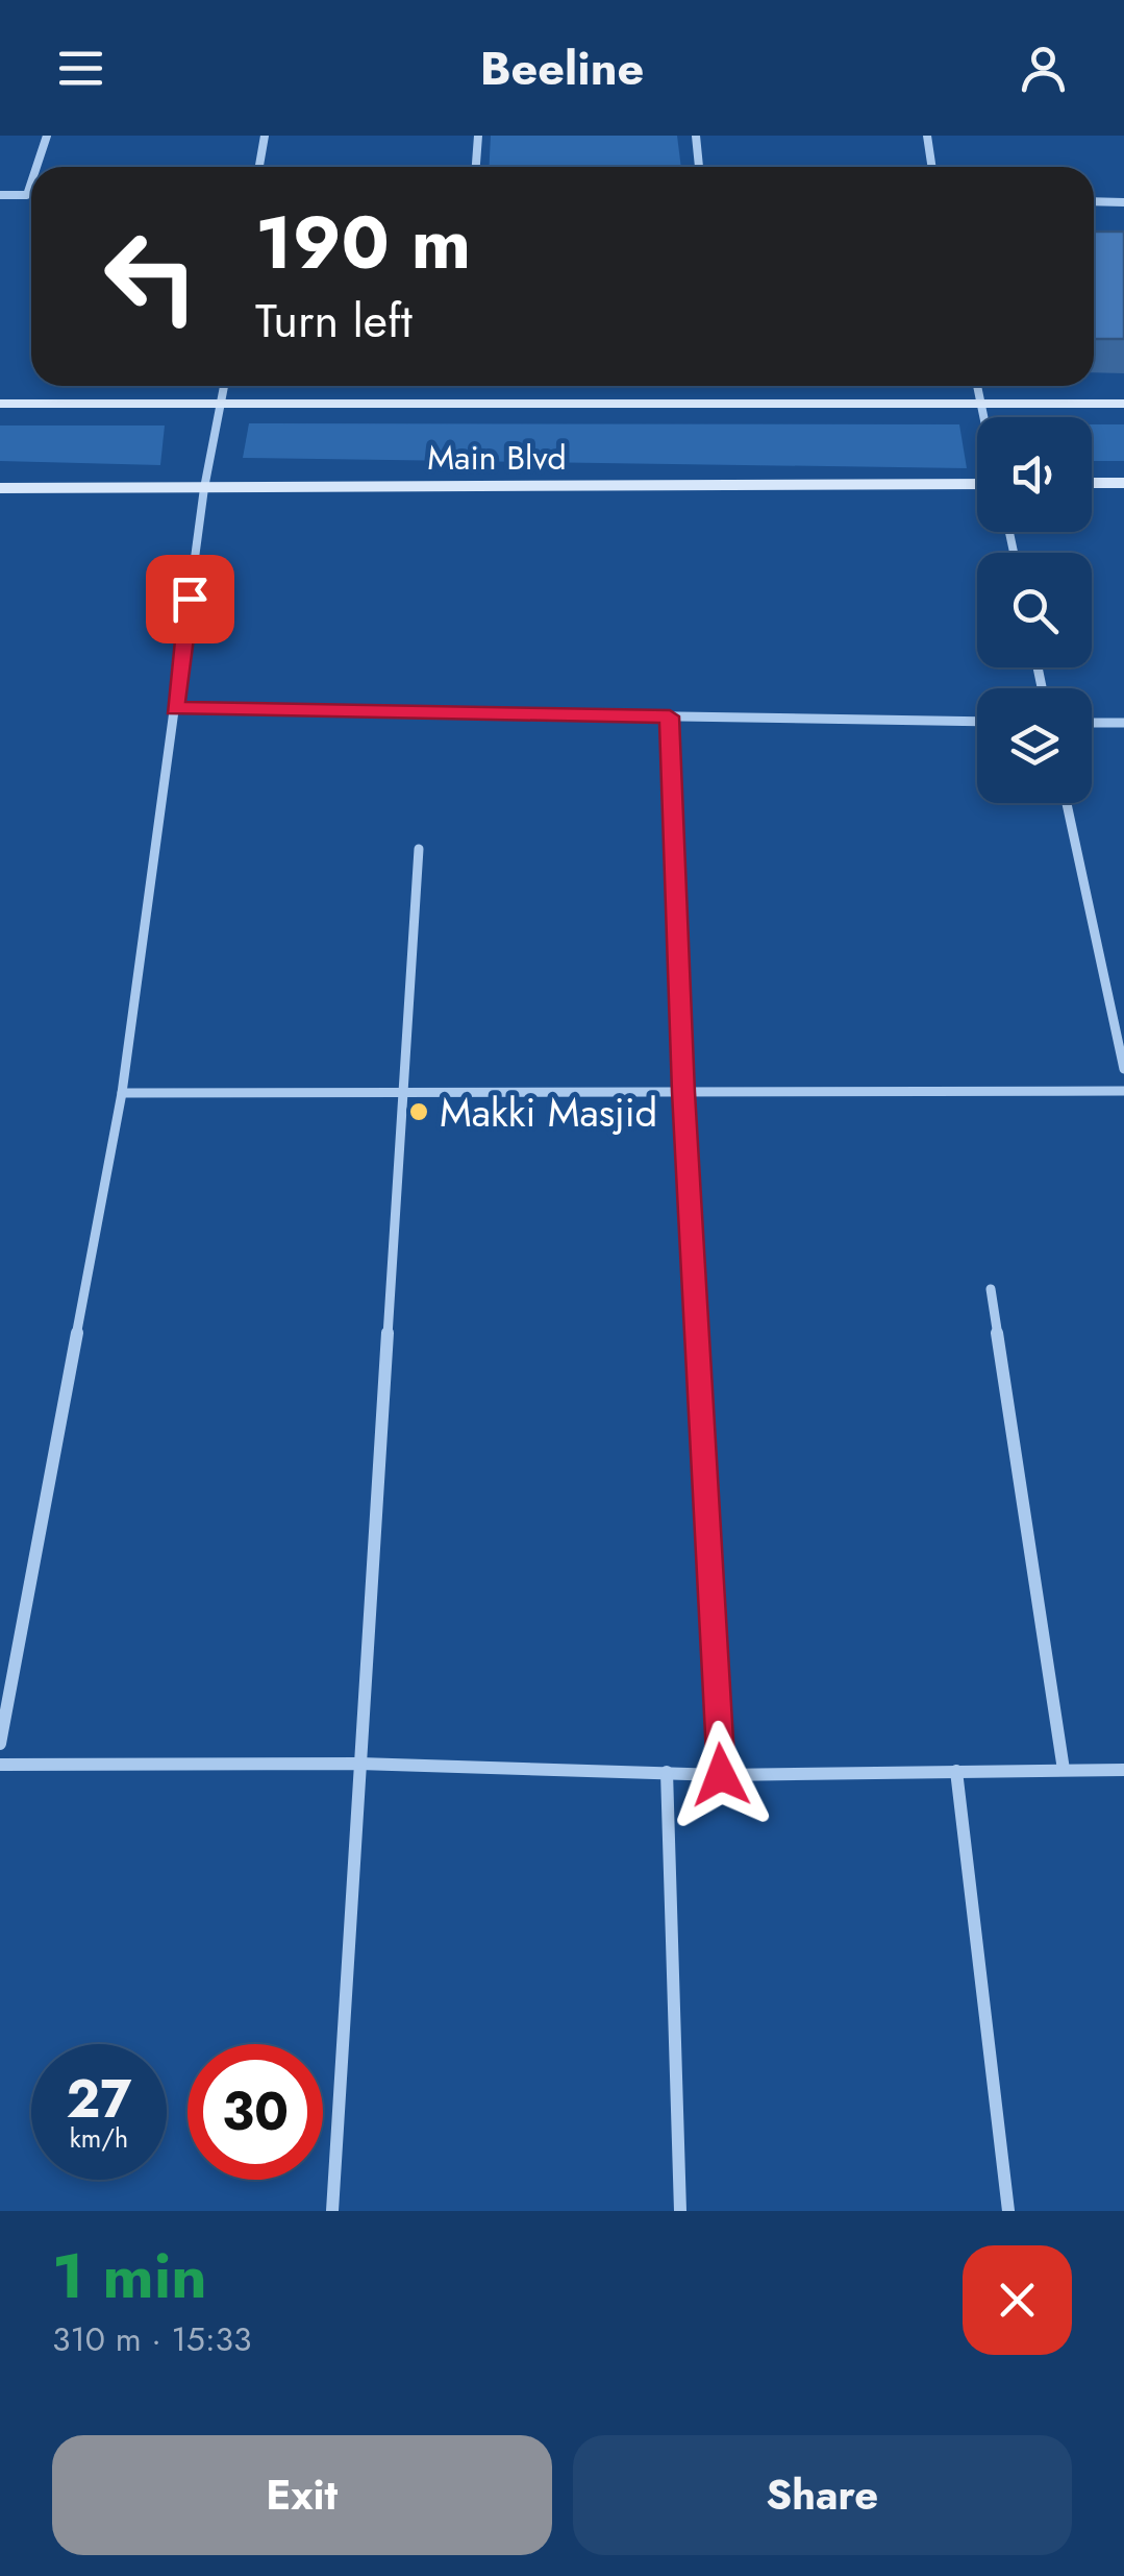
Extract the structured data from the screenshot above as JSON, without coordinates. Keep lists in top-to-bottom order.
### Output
{
  "streets": {
    "main road": ["Main Blvd"]
  },
  "places": ["Makki Masjid"],
  "page": {
    "header": "Beeline",
    "turn": ["190 m", "Turn left"],
    "speed": "27 km/h",
    "limit": "30",
    "heading": ["1 min", "310 m · 15:33"],
    "buttons": ["Exit", "Share"]
  }
}
